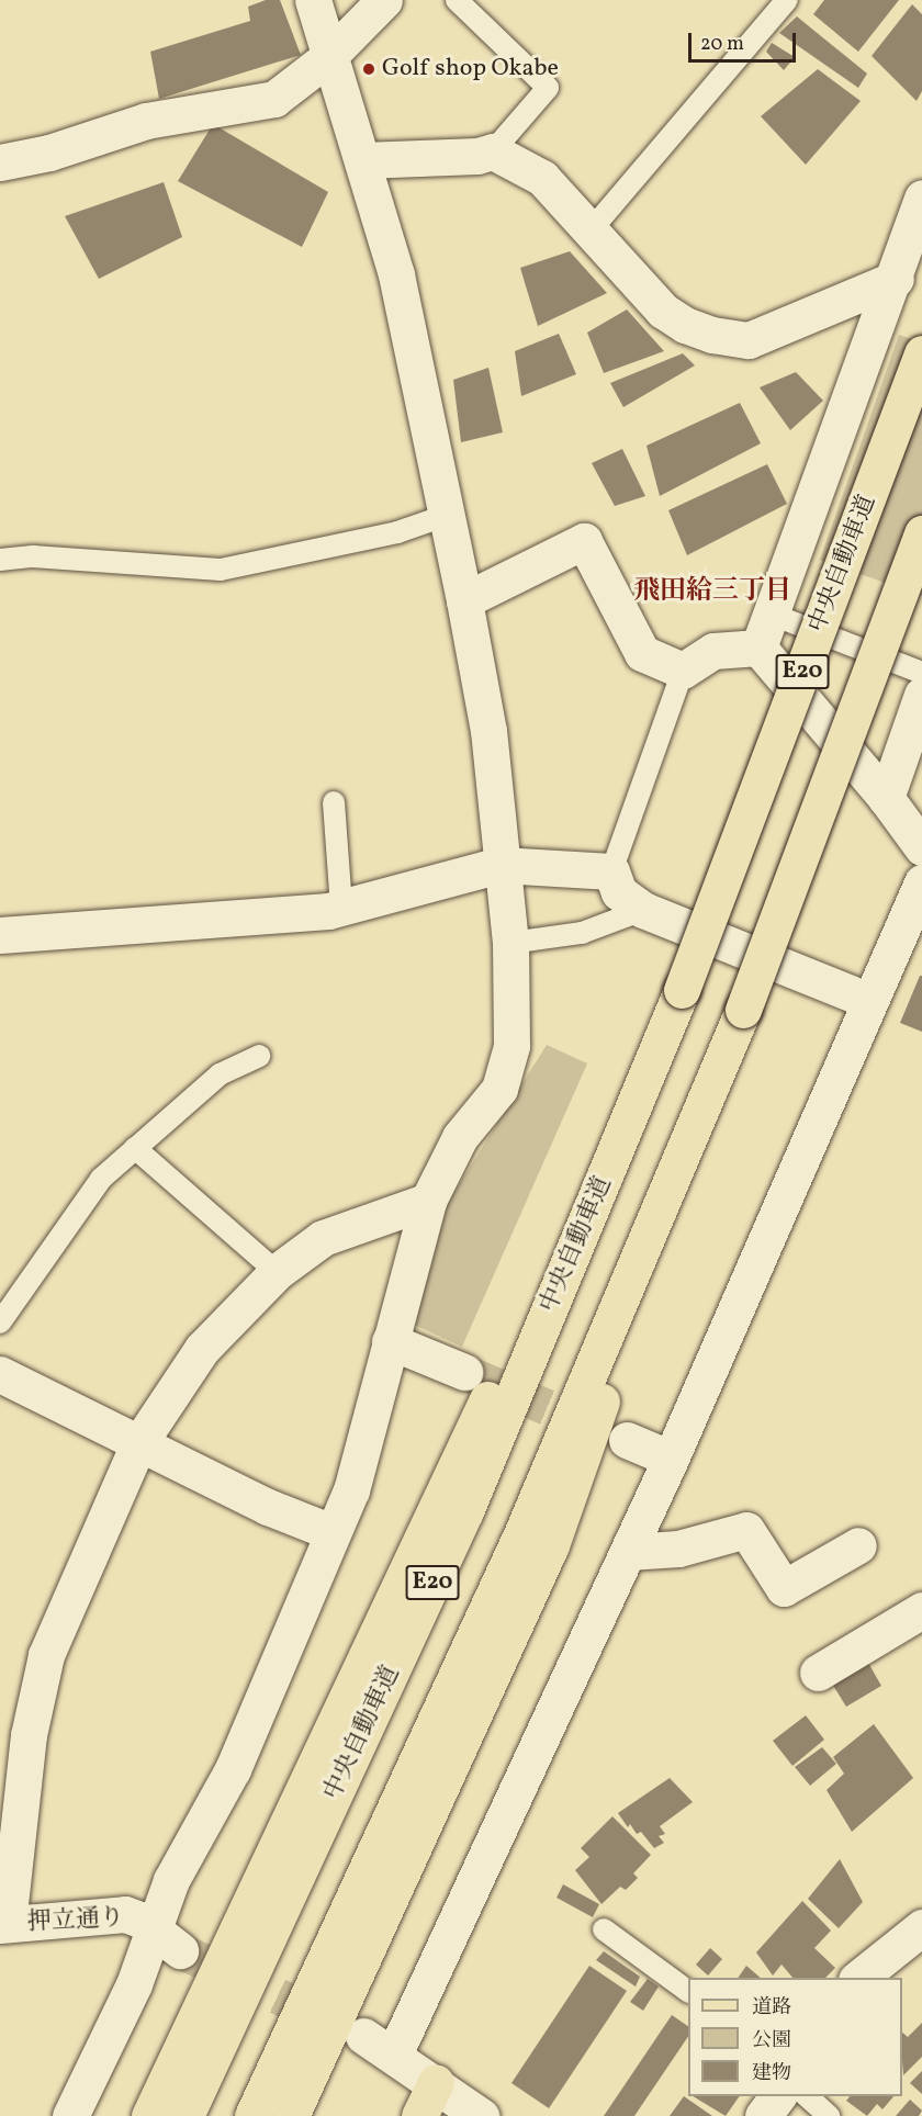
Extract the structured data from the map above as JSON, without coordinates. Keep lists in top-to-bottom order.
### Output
{
  "streets": {
    "main road": ["中央自動車道", "E20"],
    "street": ["押立通り"]
  },
  "districts": ["飛田給三丁目"],
  "places": ["Golf shop Okabe"],
  "legend": ["道路", "公園", "建物"],
  "scale_bar": "20 m"
}
